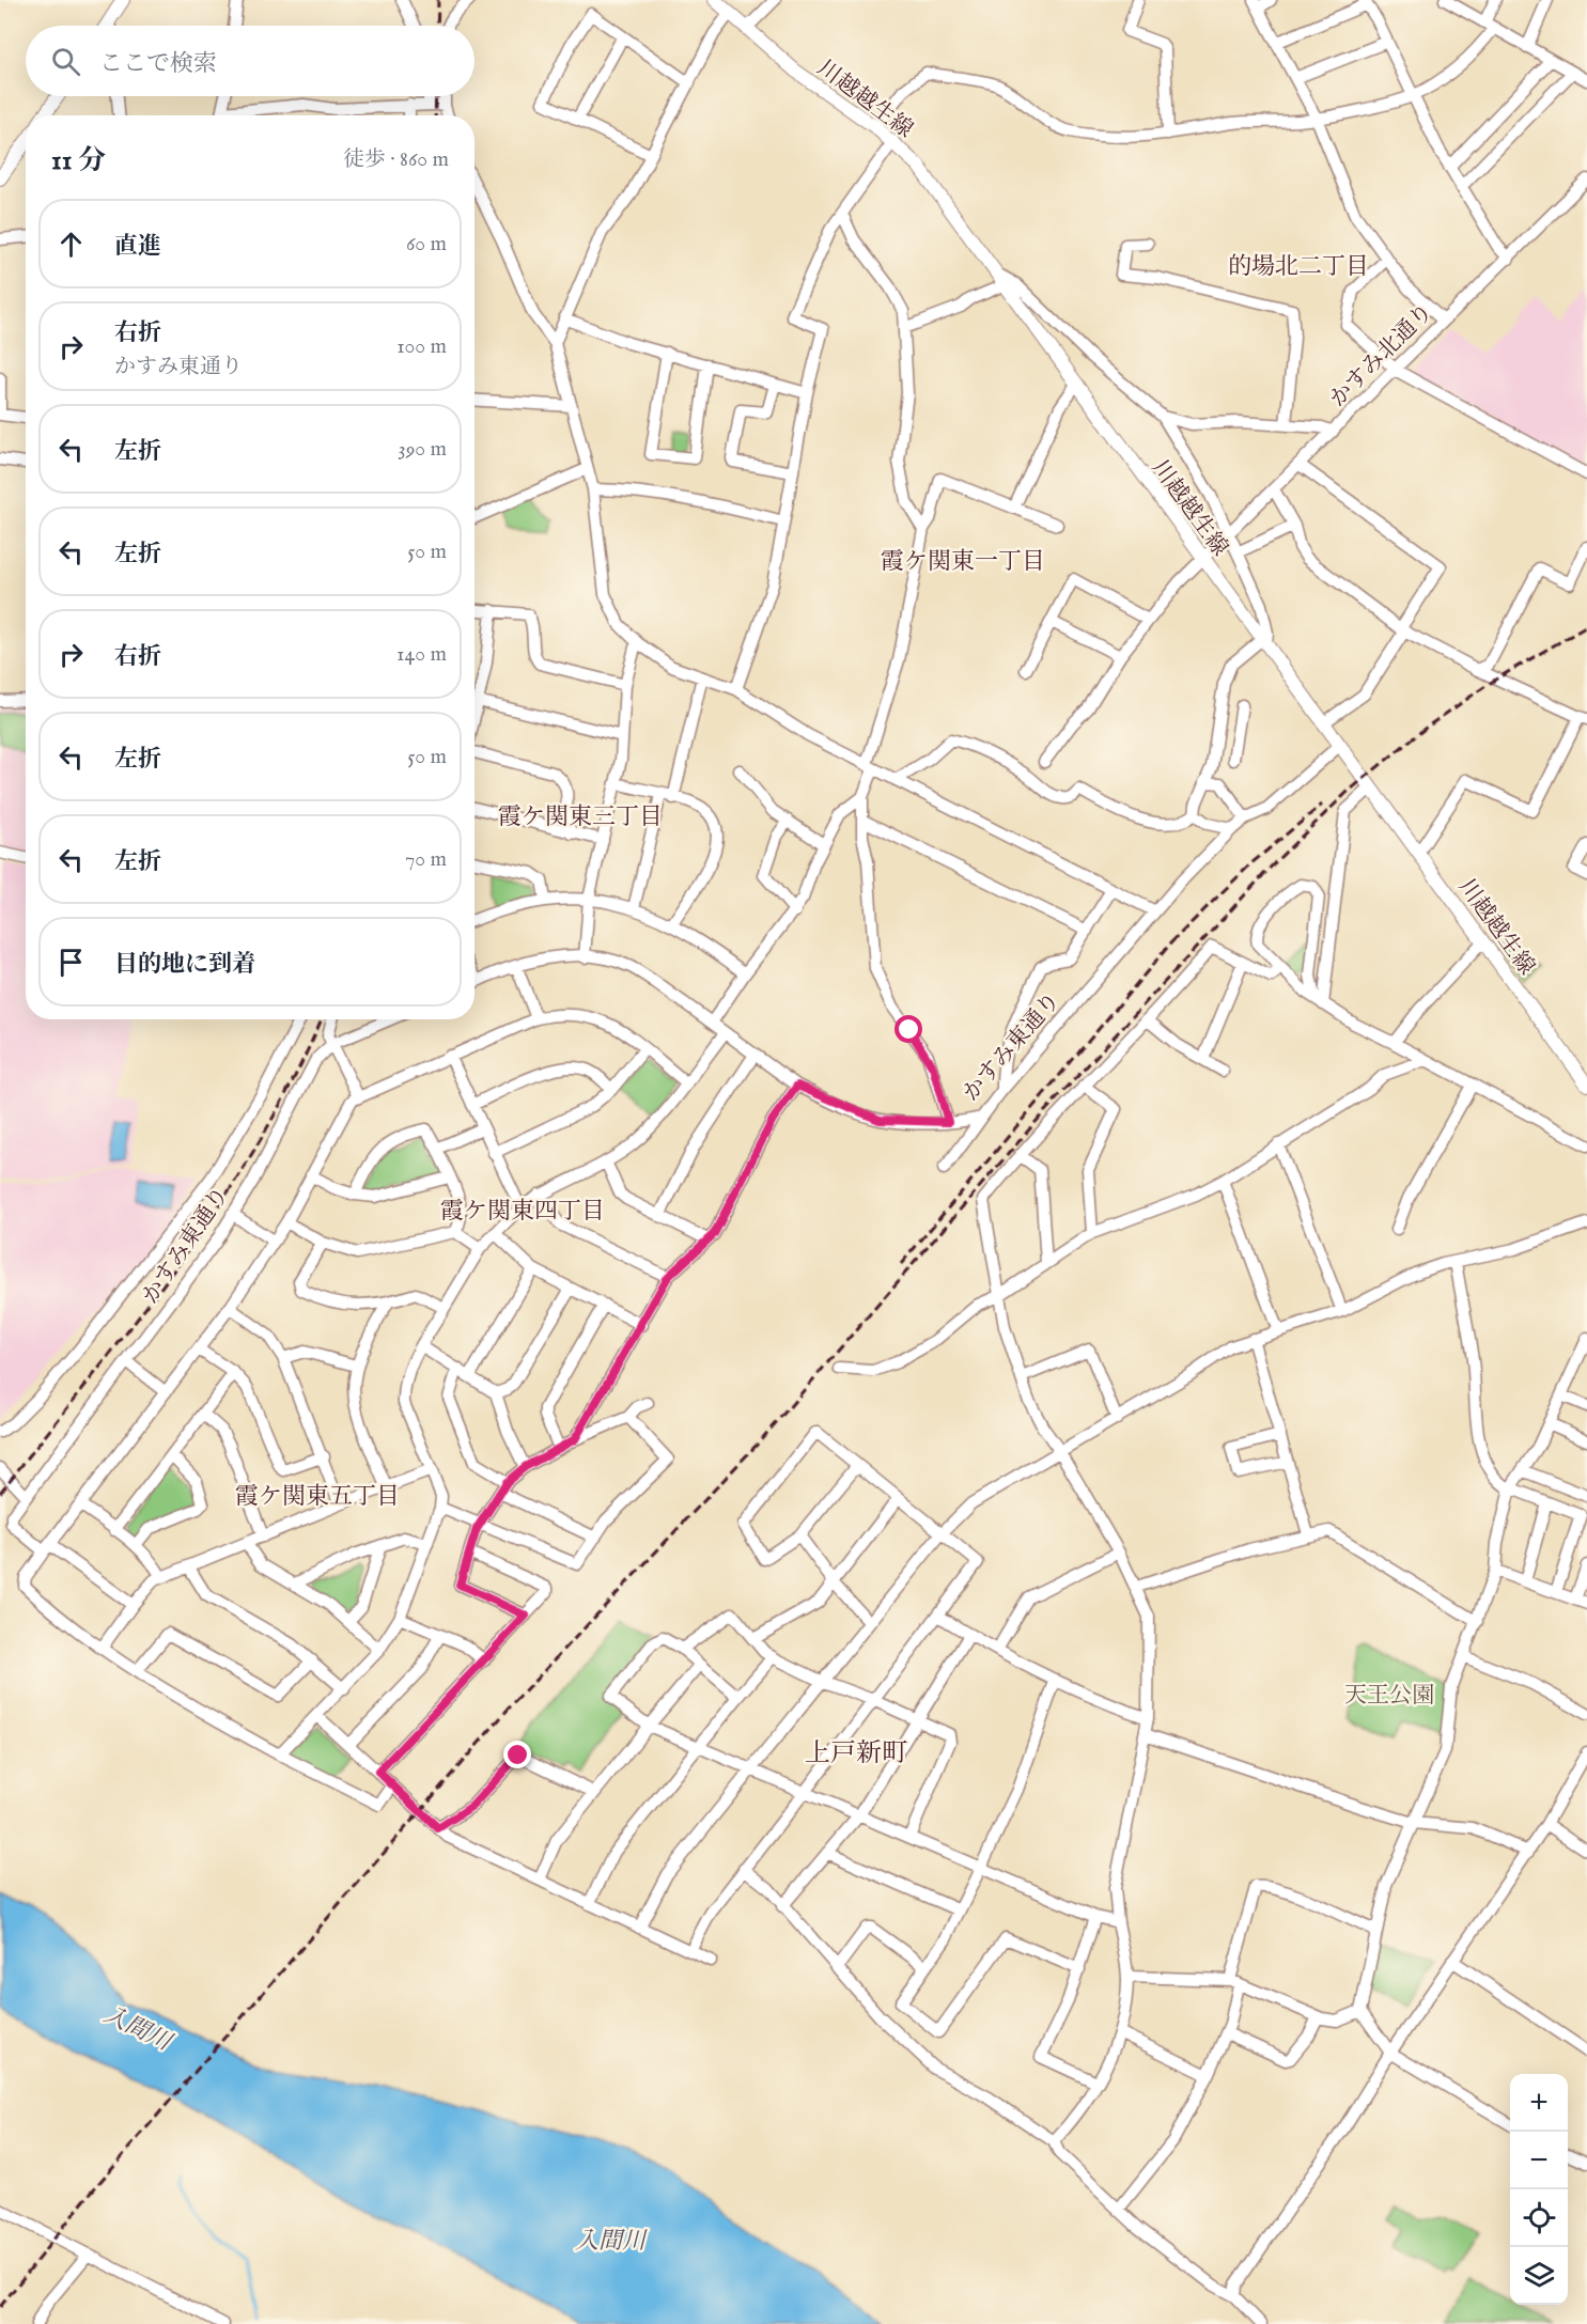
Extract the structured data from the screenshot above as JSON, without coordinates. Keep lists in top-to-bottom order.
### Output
{
  "streets": {
    "main road": ["川越越生線"],
    "street": ["かすみ北通り", "かすみ東通り"]
  },
  "crossings": [
    ["川越越生線", "かすみ北通り"],
    ["川越越生線", "かすみ東通り"]
  ],
  "districts": [
    "的場北二丁目",
    "霞ケ関東一丁目",
    "霞ケ関東三丁目",
    "霞ケ関東四丁目",
    "霞ケ関東五丁目",
    "上戸新町"
  ],
  "water": ["入間川"],
  "parks": ["天王公園"],
  "page": {
    "search": "ここで検索",
    "heading": ["11 分", "徒歩 · 860 m"],
    "list": [
      ["直進", "60 m"],
      ["右折", "かすみ東通り", "100 m"],
      ["左折", "390 m"],
      ["左折", "50 m"],
      ["右折", "140 m"],
      ["左折", "50 m"],
      ["左折", "70 m"],
      "目的地に到着"
    ],
    "map_buttons": ["+", "−"]
  }
}
